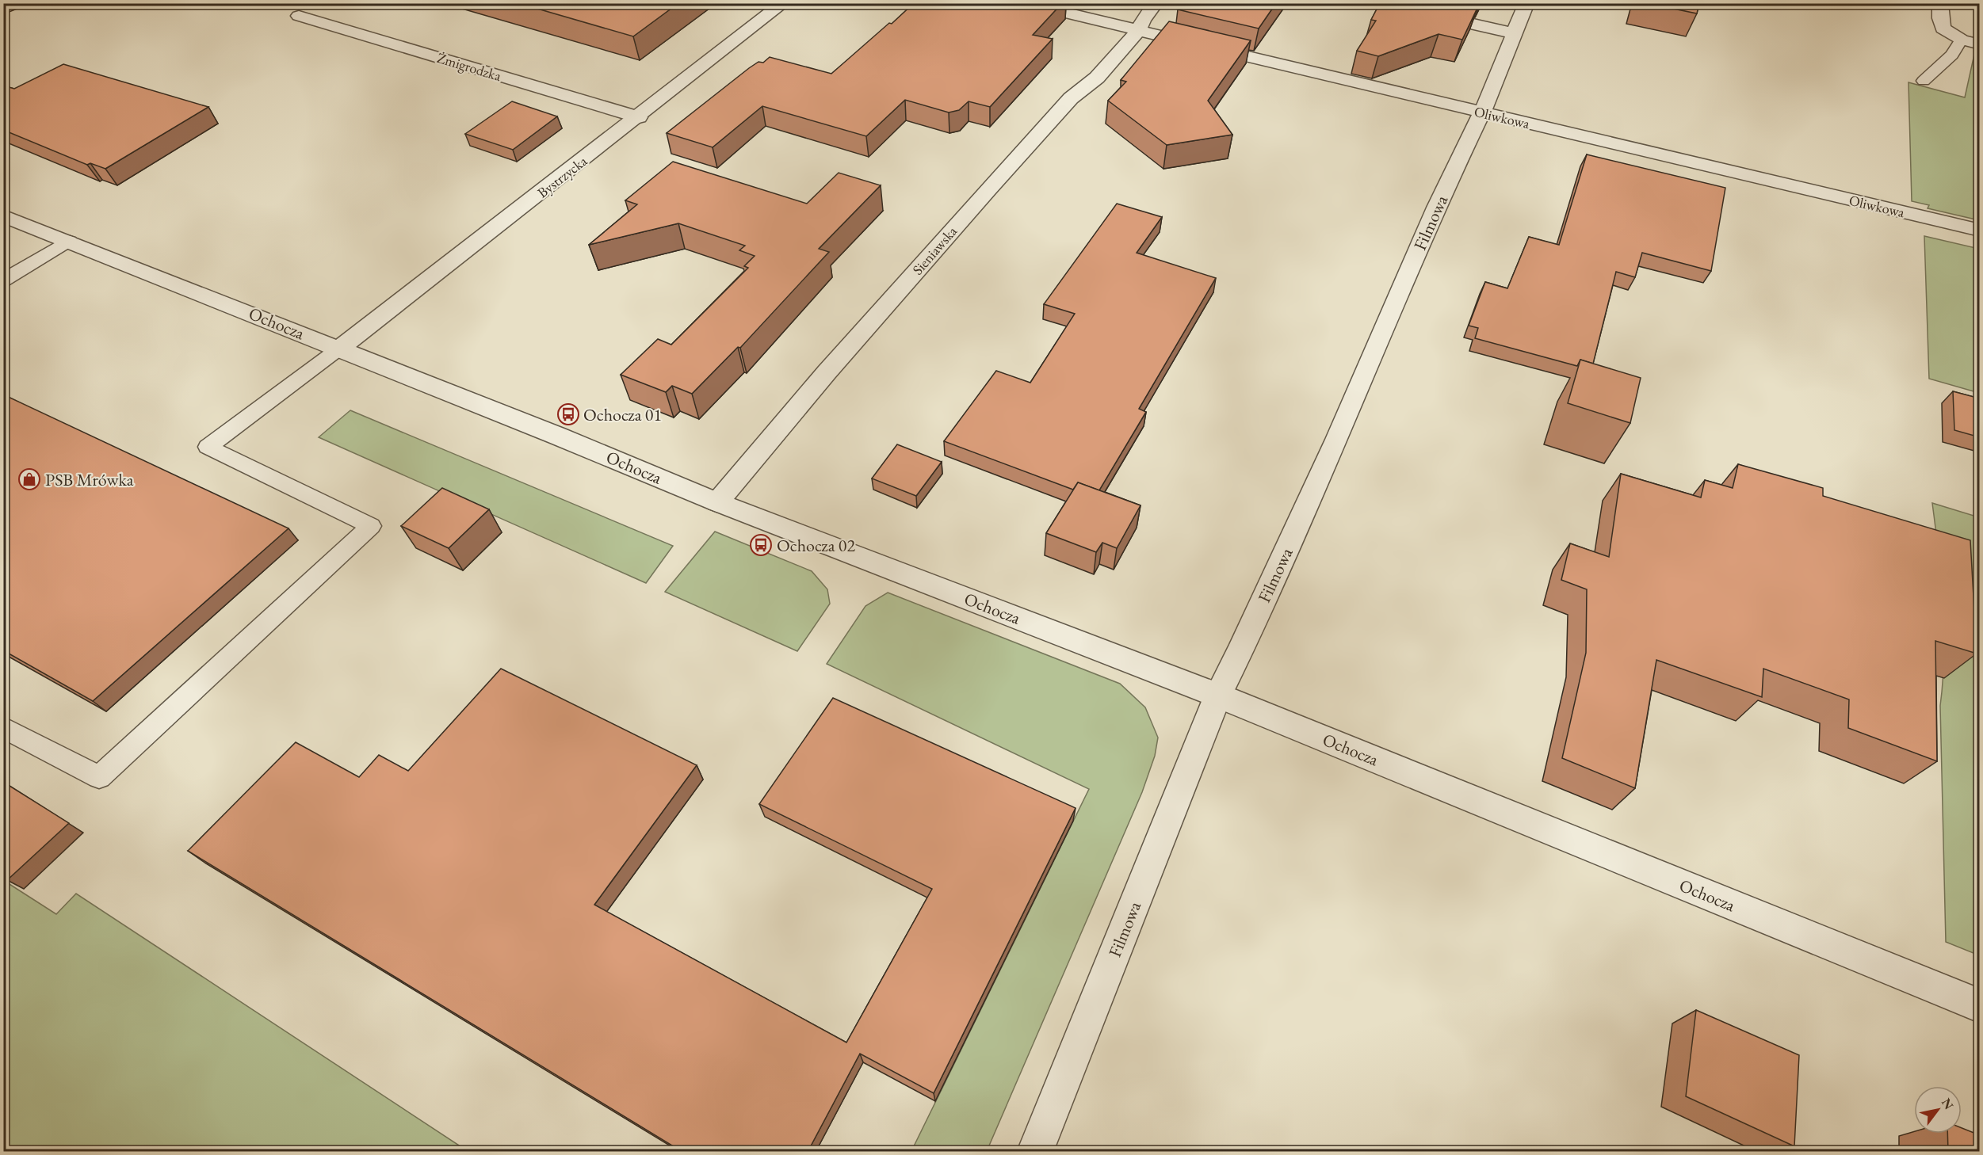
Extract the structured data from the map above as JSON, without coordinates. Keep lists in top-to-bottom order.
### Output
{
  "streets": {
    "street": [
      "Żmigrodzka",
      "Oliwkowa",
      "Bystrzycka",
      "Filmowa",
      "Sieniawska",
      "Ochocza"
    ]
  },
  "crossings": [
    ["Żmigrodzka", "Bystrzycka"],
    ["Oliwkowa", "Filmowa"],
    ["Oliwkowa", "Sieniawska"],
    ["Bystrzycka", "Ochocza"],
    ["Filmowa", "Ochocza"],
    ["Sieniawska", "Ochocza"]
  ],
  "places": {
    "bus stop": ["Ochocza 01", "Ochocza 02"],
    "shop": ["PSB Mrówka"]
  },
  "north": "top right"
}
